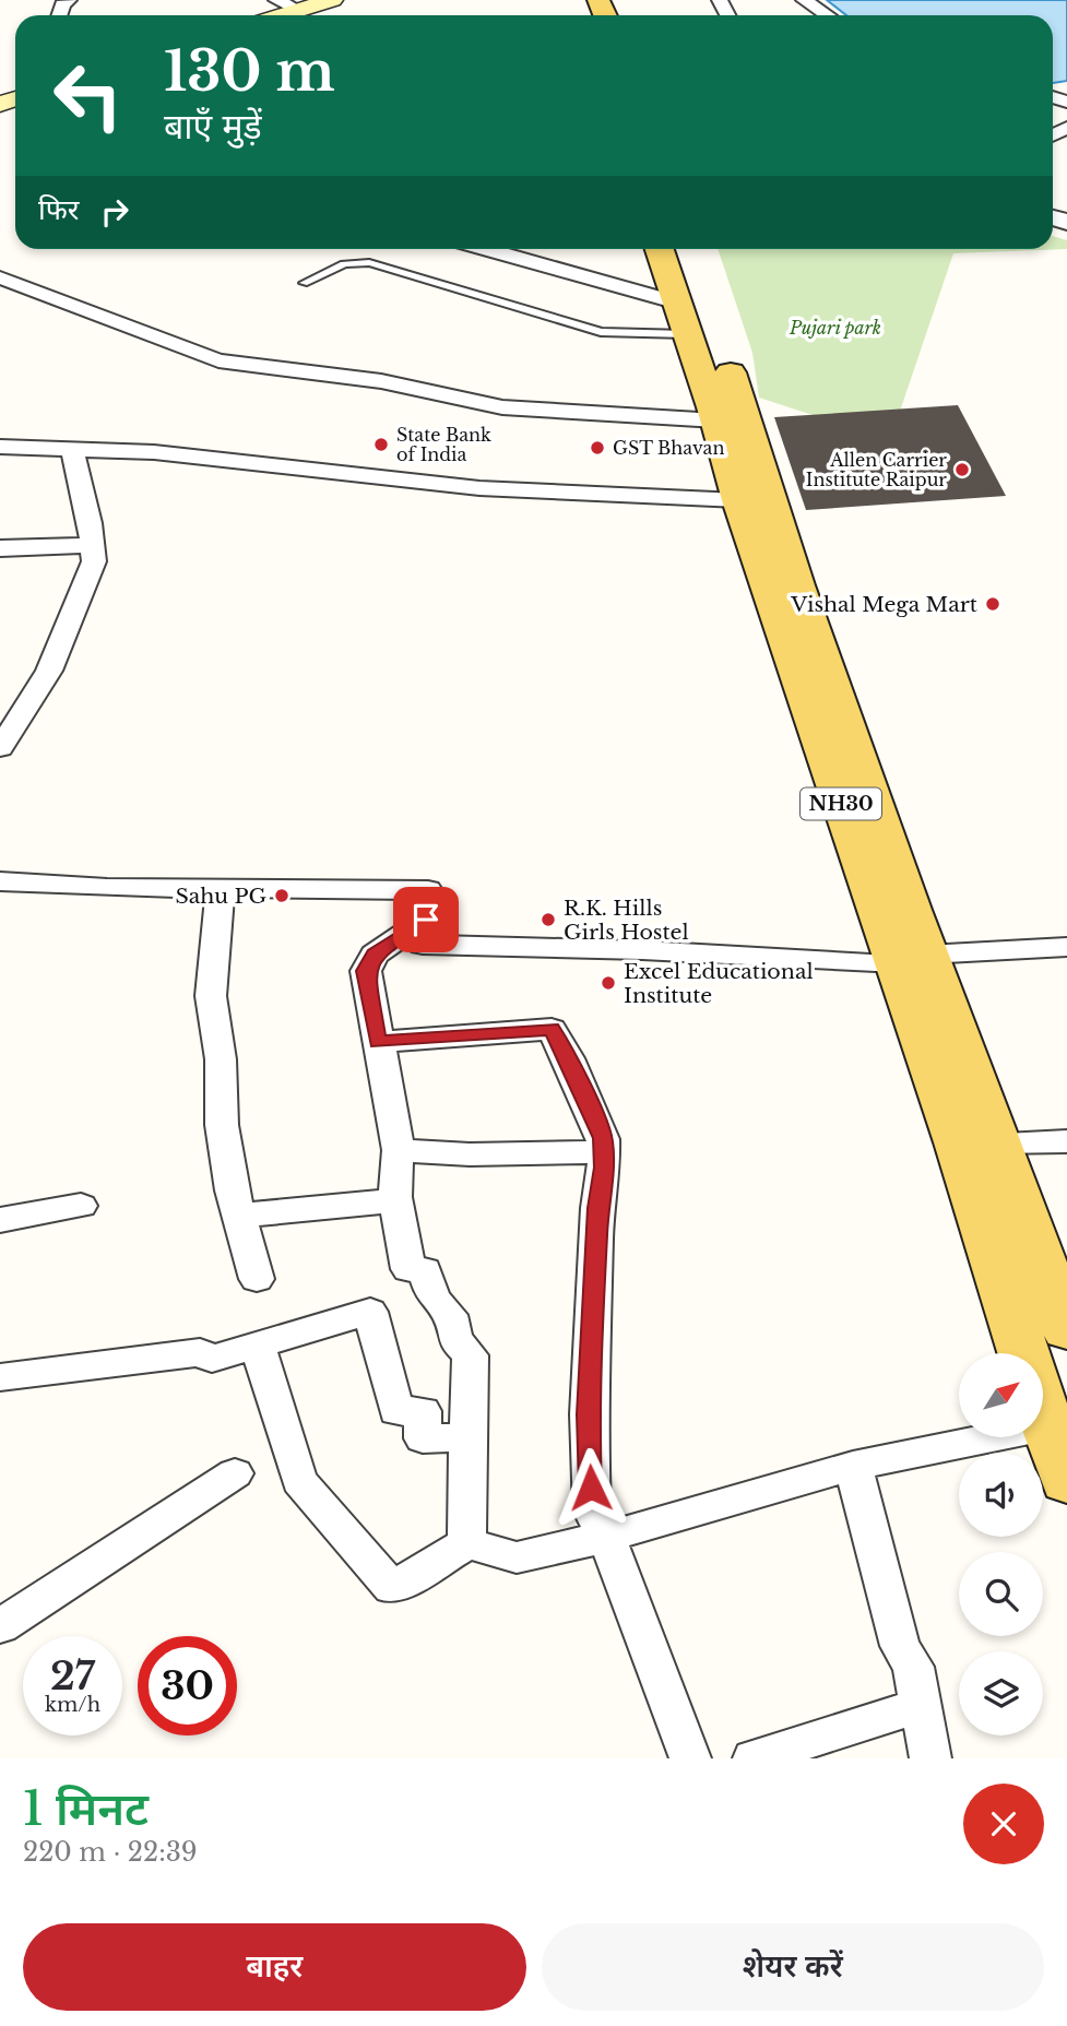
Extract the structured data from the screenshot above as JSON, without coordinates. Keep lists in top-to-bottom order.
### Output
{
  "streets": {
    "main road": ["NH30"]
  },
  "parks": ["Pujari park"],
  "places": [
    "State Bank of India",
    "GST Bhavan",
    "Allen Carrier Institute Raipur",
    "Vishal Mega Mart",
    "Sahu PG",
    "R.K. Hills Girls Hostel",
    "Excel Educational Institute"
  ],
  "north": "top right",
  "page": {
    "turn": ["130 m", "बाएँ मुड़ें"],
    "then": "फिर",
    "speed": "27 km/h",
    "limit": "30",
    "heading": ["1 मिनट", "220 m · 22:39"],
    "buttons": ["बाहर", "शेयर करें"]
  }
}
